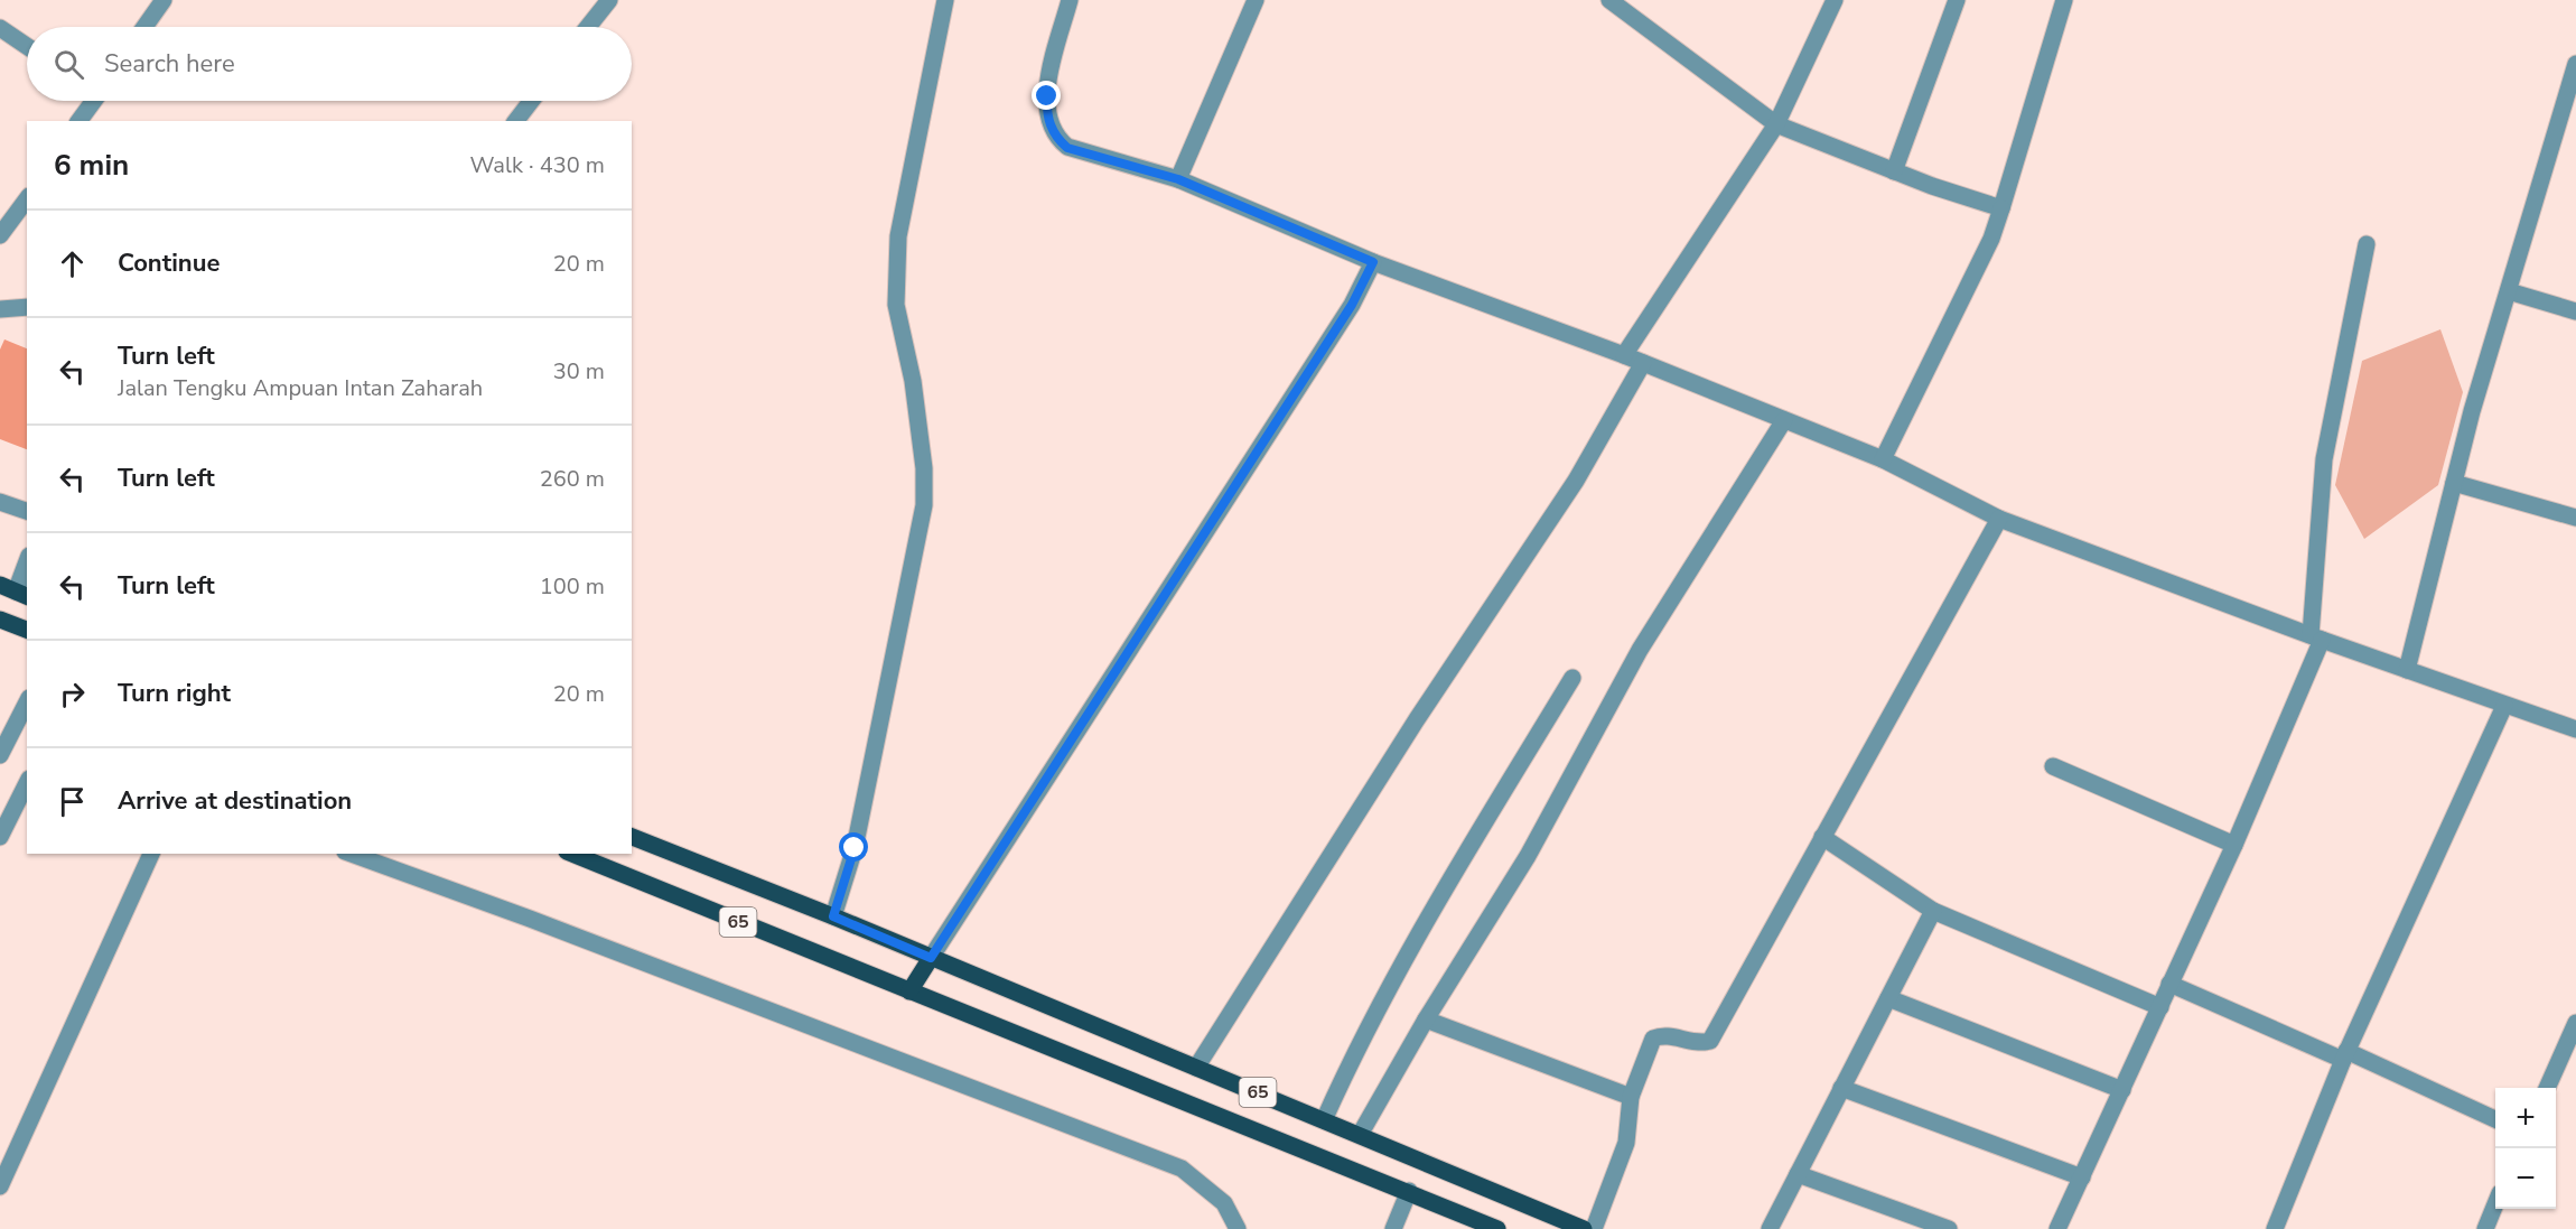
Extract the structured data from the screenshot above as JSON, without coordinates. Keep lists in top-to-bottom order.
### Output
{
  "streets": {
    "main road": ["65"]
  },
  "page": {
    "search": "Search here",
    "heading": ["6 min", "Walk · 430 m"],
    "list": [
      ["Continue", "20 m"],
      ["Turn left", "Jalan Tengku Ampuan Intan Zaharah", "30 m"],
      ["Turn left", "260 m"],
      ["Turn left", "100 m"],
      ["Turn right", "20 m"],
      "Arrive at destination"
    ],
    "map_buttons": ["+", "−"]
  }
}
